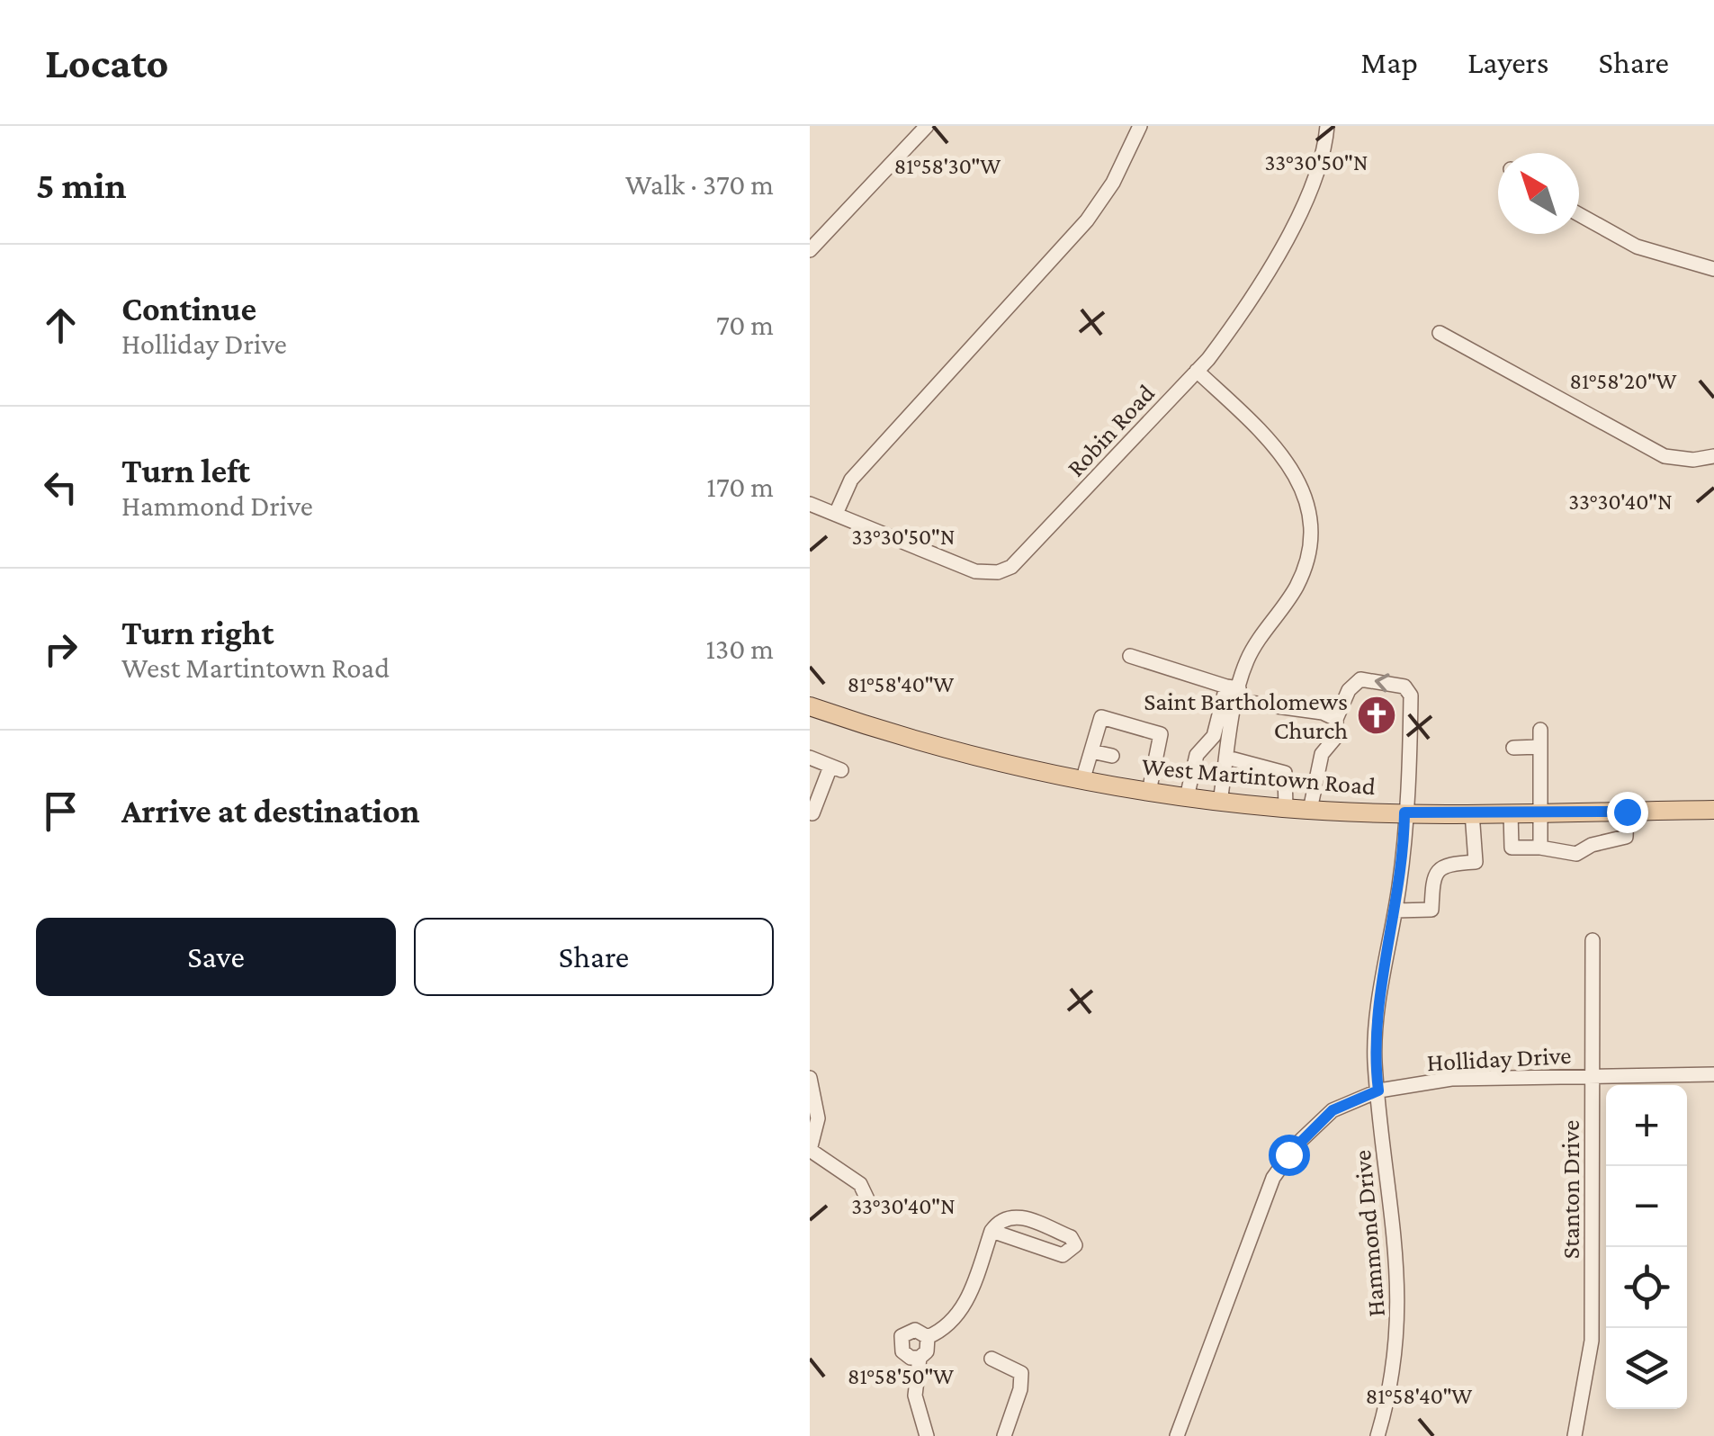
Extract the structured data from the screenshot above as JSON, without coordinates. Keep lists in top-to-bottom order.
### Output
{
  "streets": {
    "main road": ["West Martintown Road"],
    "street": [
      "Robin Road",
      "Holliday Drive",
      "Stanton Drive",
      "Hammond Drive"
    ]
  },
  "crossings": [
    ["West Martintown Road", "Hammond Drive"],
    ["Holliday Drive", "Stanton Drive"],
    ["Holliday Drive", "Hammond Drive"]
  ],
  "places": {
    "church": ["Saint Bartholomews Church"]
  },
  "north": "top left",
  "page": {
    "header": "Locato",
    "nav": ["Map", "Layers", "Share"],
    "heading": ["5 min", "Walk · 370 m"],
    "list": [
      ["Continue", "Holliday Drive", "70 m"],
      ["Turn left", "Hammond Drive", "170 m"],
      ["Turn right", "West Martintown Road", "130 m"],
      "Arrive at destination"
    ],
    "buttons": ["Save", "Share"],
    "map_buttons": ["+", "−"]
  },
  "coordinates": [
    "33°30'50\"N",
    "81°58'30\"W",
    "81°58'20\"W",
    "33°30'40\"N",
    "81°58'40\"W",
    "81°58'50\"W"
  ]
}
